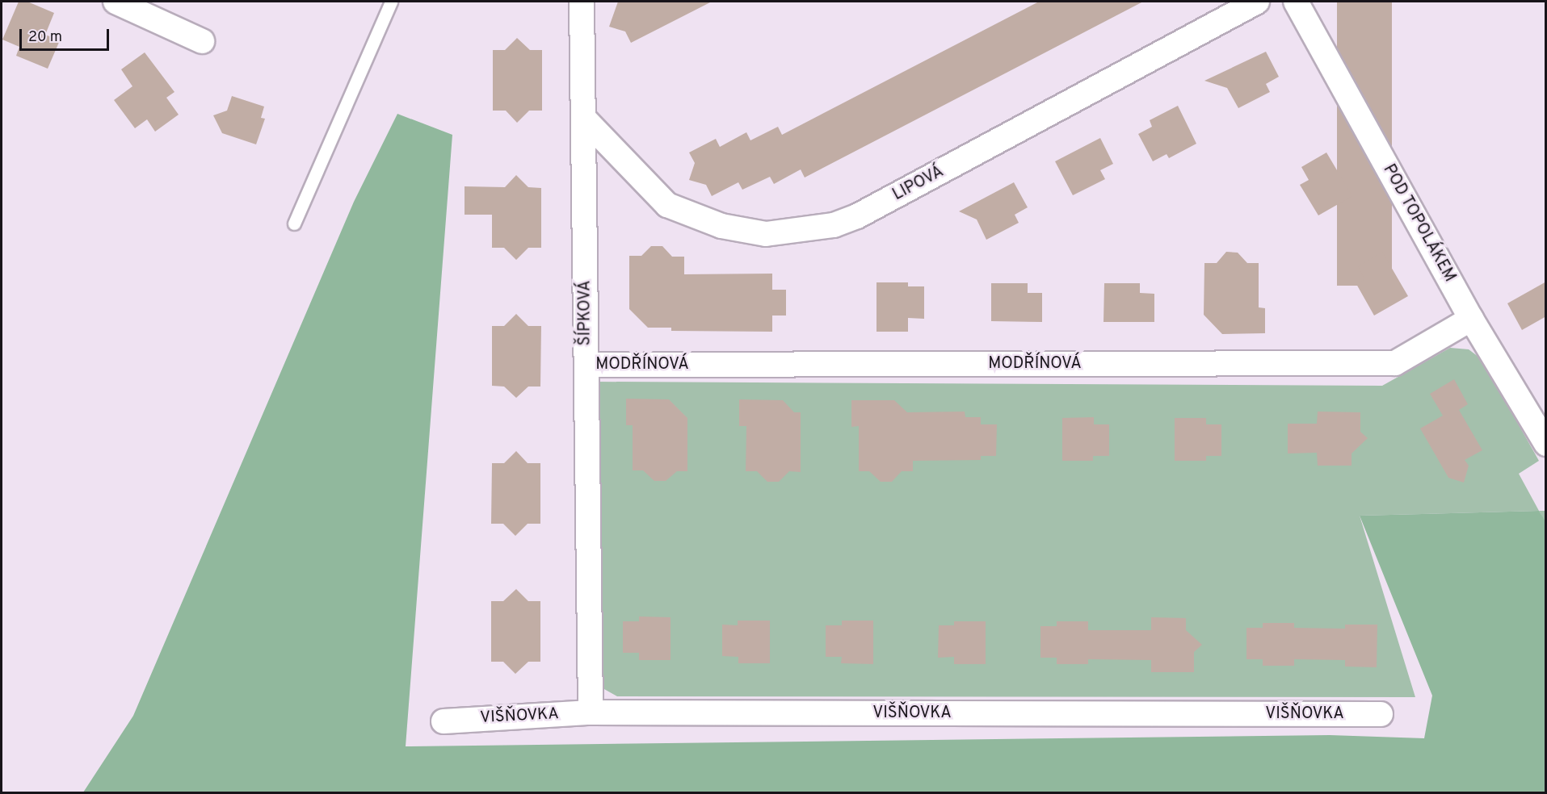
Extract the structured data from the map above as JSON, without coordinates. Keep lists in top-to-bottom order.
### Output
{
  "streets": {
    "street": [
      "LIPOVÁ",
      "POD TOPOLÁKEM",
      "ŠÍPKOVÁ",
      "MODŘÍNOVÁ",
      "VIŠŇOVKA"
    ]
  },
  "crossings": [
    ["LIPOVÁ", "ŠÍPKOVÁ"],
    ["POD TOPOLÁKEM", "MODŘÍNOVÁ"],
    ["ŠÍPKOVÁ", "MODŘÍNOVÁ"],
    ["ŠÍPKOVÁ", "VIŠŇOVKA"]
  ],
  "scale_bar": "20 m"
}
